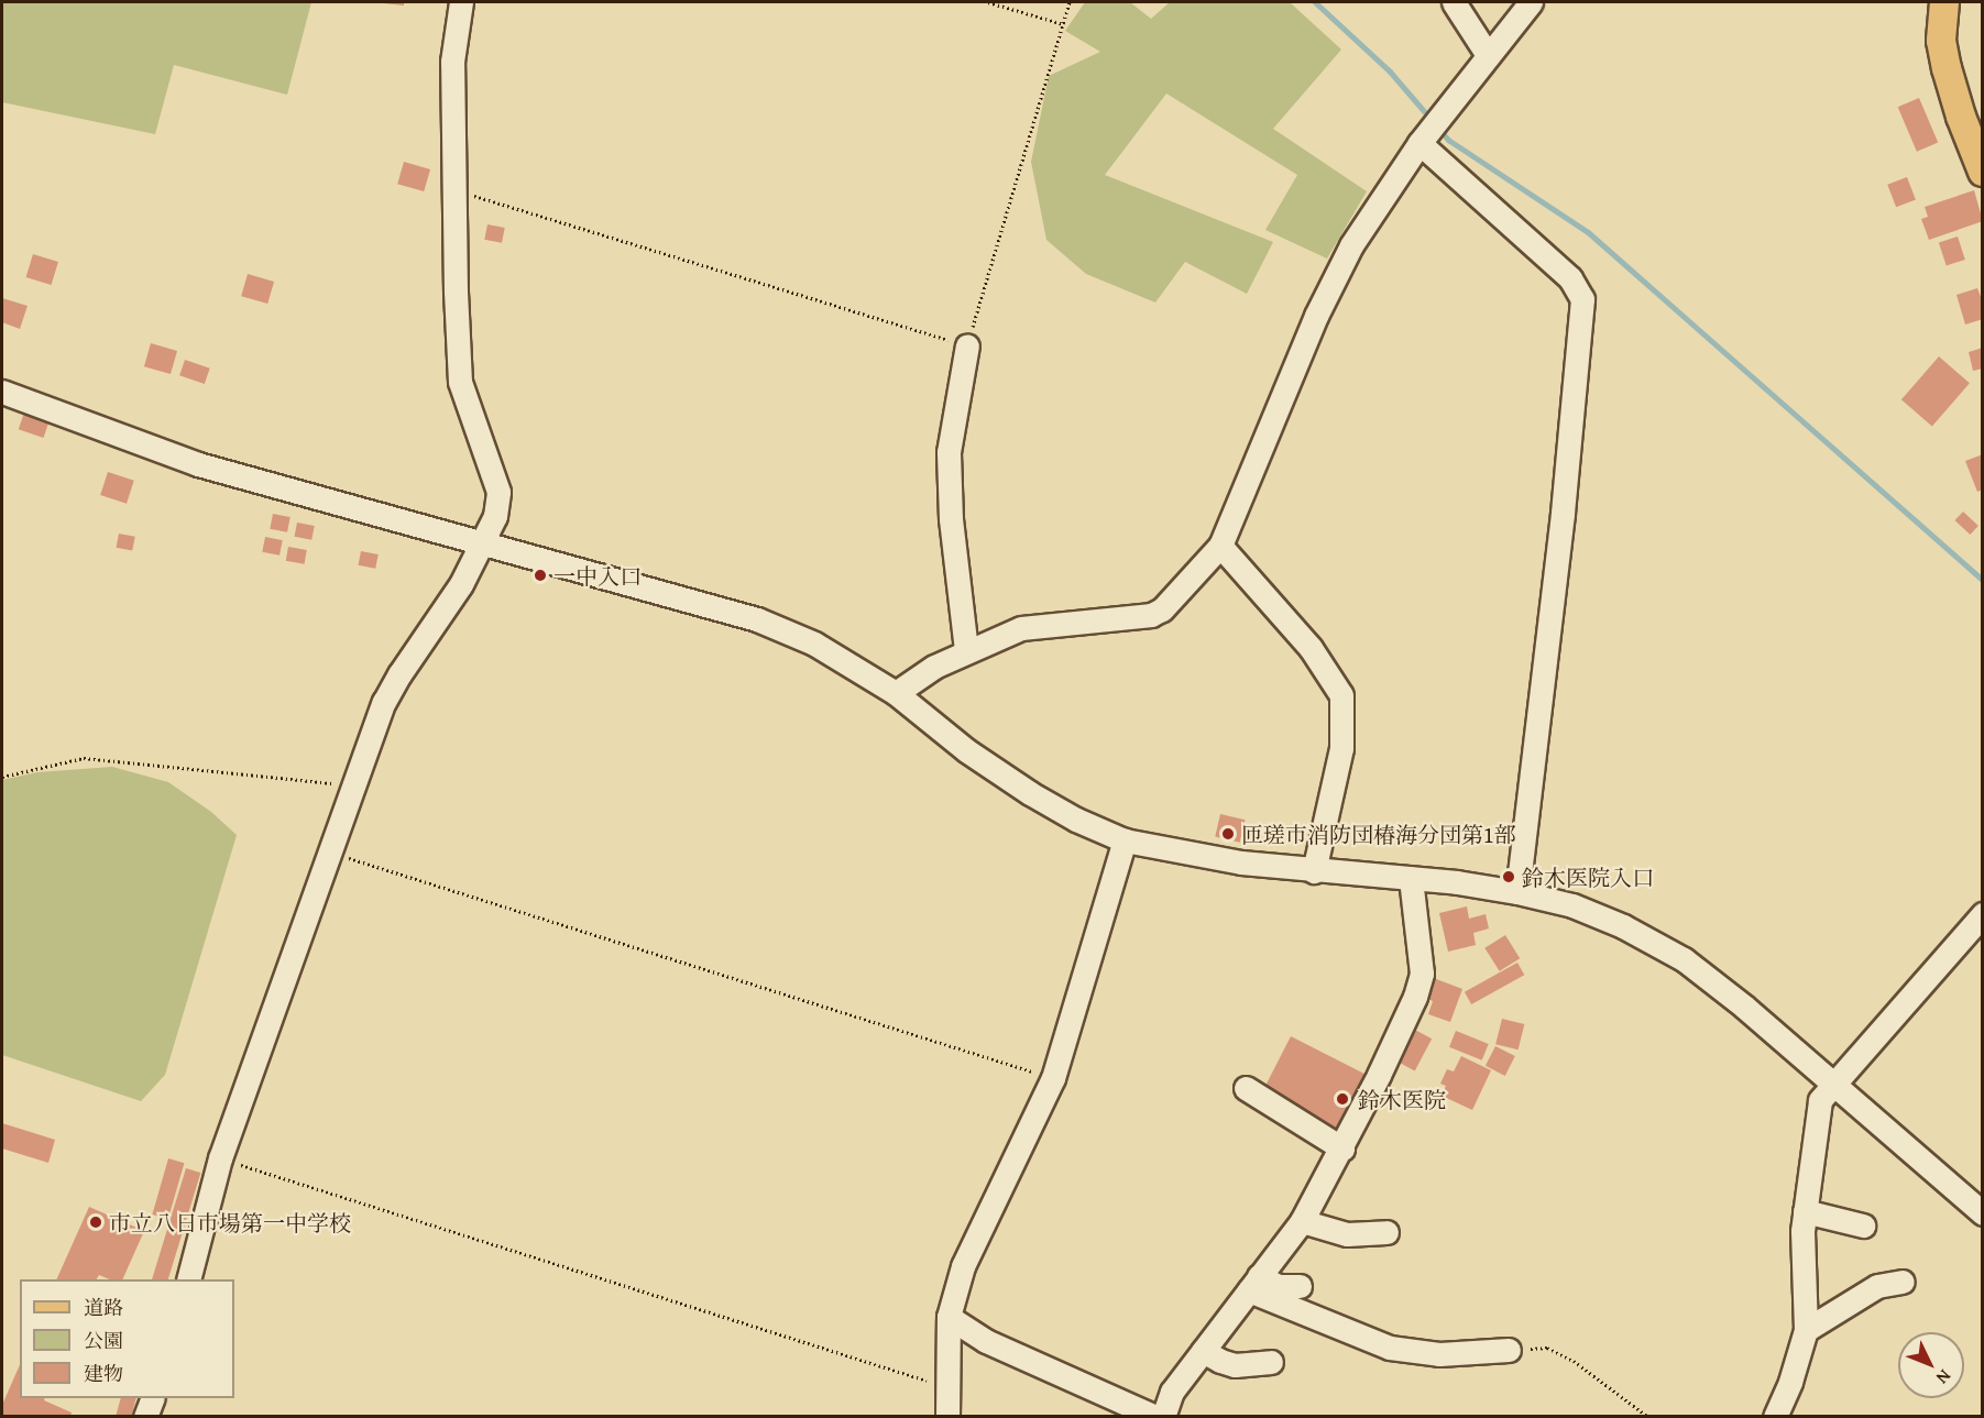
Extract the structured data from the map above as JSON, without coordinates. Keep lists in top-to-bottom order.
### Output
{
  "places": [
    "一中入口",
    "匝瑳市消防団椿海分団第1部",
    "鈴木医院入口",
    "鈴木医院",
    "市立八日市場第一中学校"
  ],
  "legend": ["道路", "公園", "建物"],
  "north": "bottom right"
}
